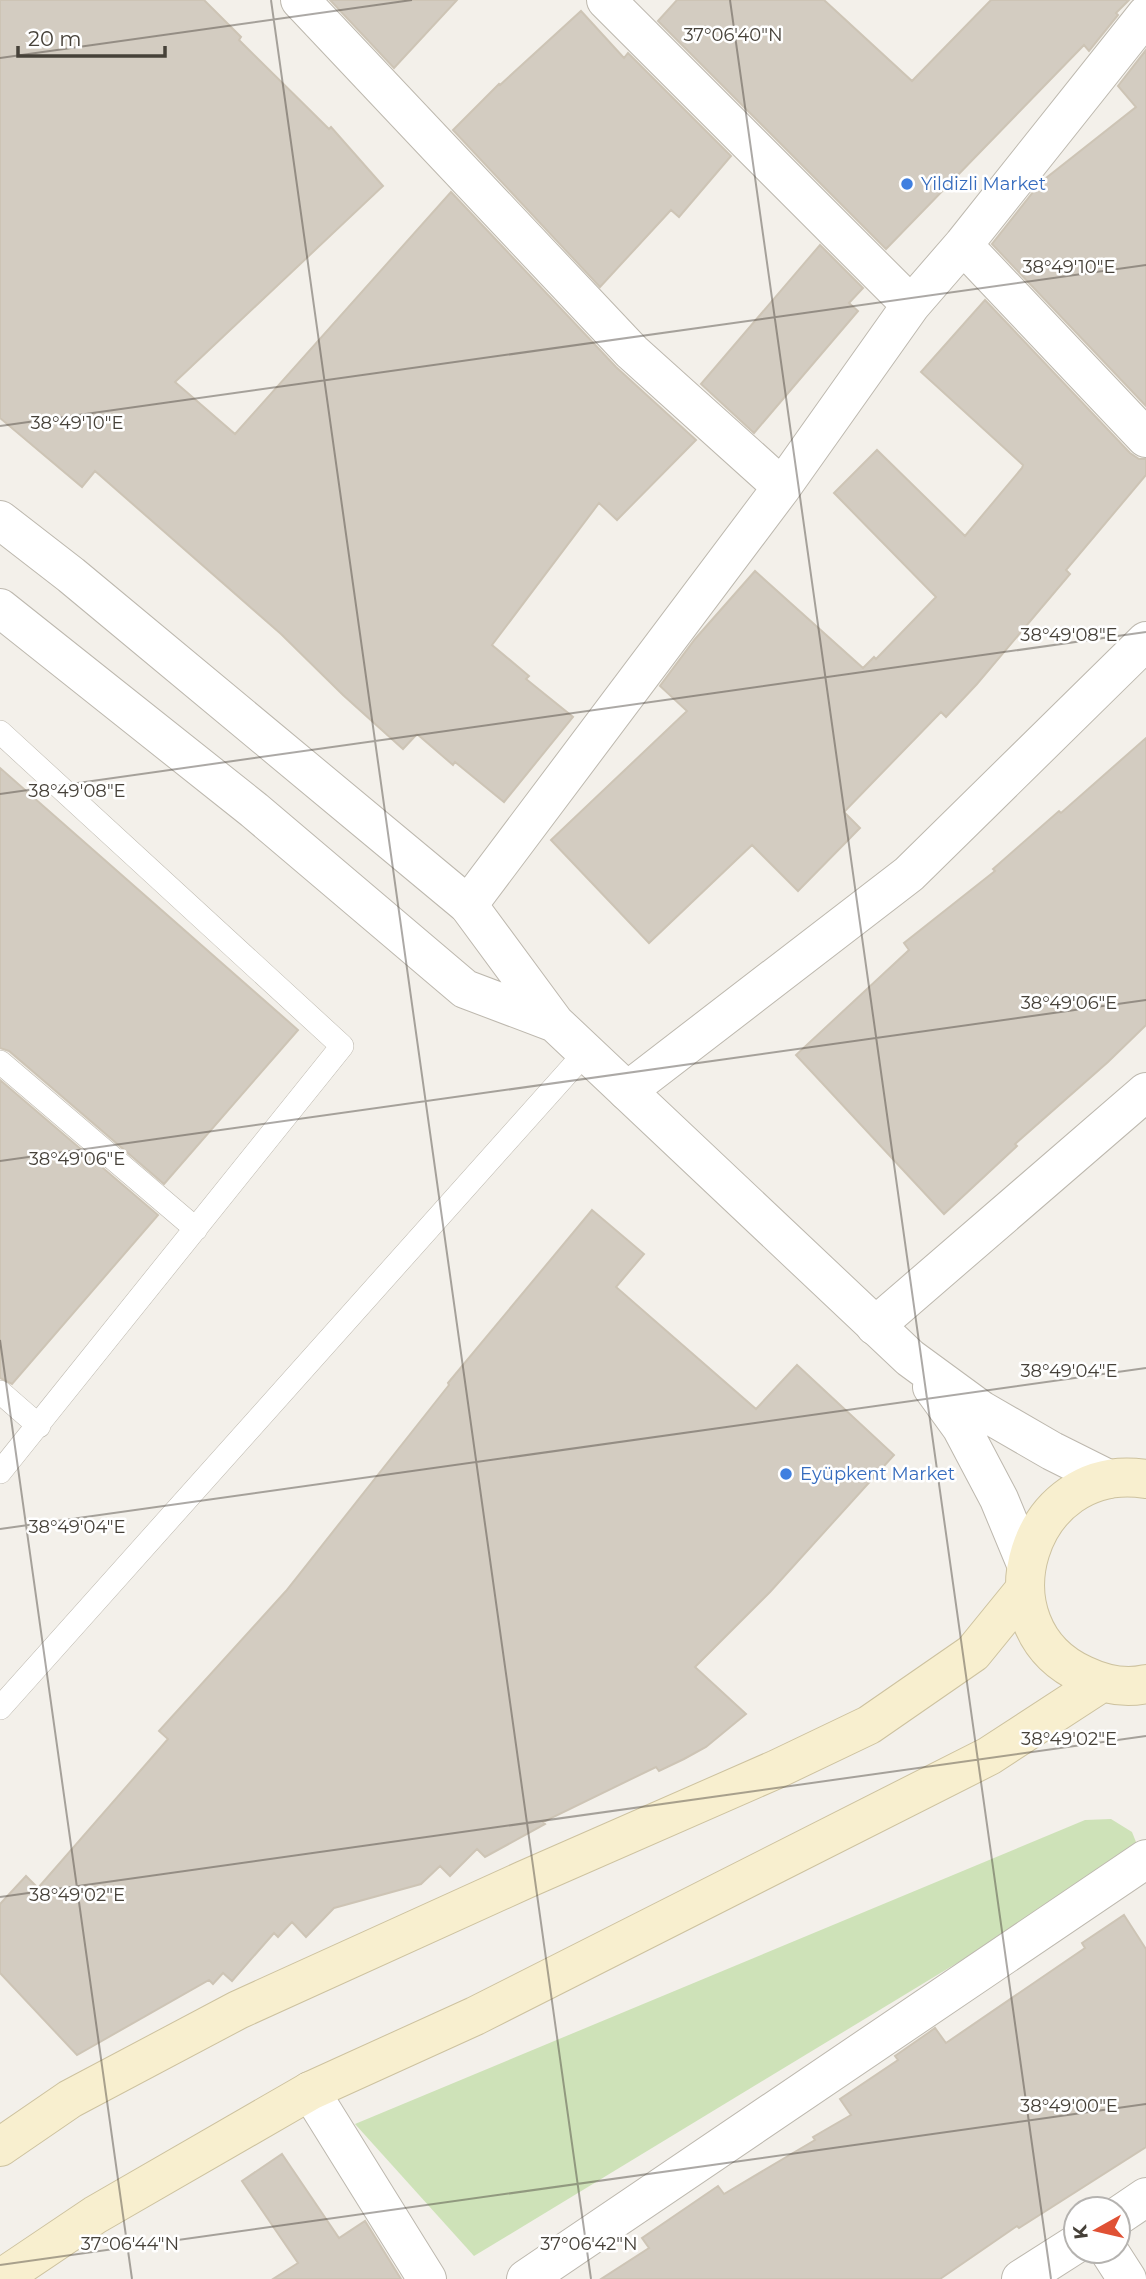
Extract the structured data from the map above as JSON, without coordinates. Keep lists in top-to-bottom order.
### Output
{
  "places": ["Yildizli Market", "Eyüpkent Market"],
  "scale_bar": "20 m",
  "north": "left",
  "coordinates": [
    "37°06'40\"N",
    "38°49'10\"E",
    "38°49'08\"E",
    "38°49'06\"E",
    "38°49'04\"E",
    "38°49'02\"E",
    "38°49'00\"E",
    "37°06'44\"N",
    "37°06'42\"N"
  ]
}
